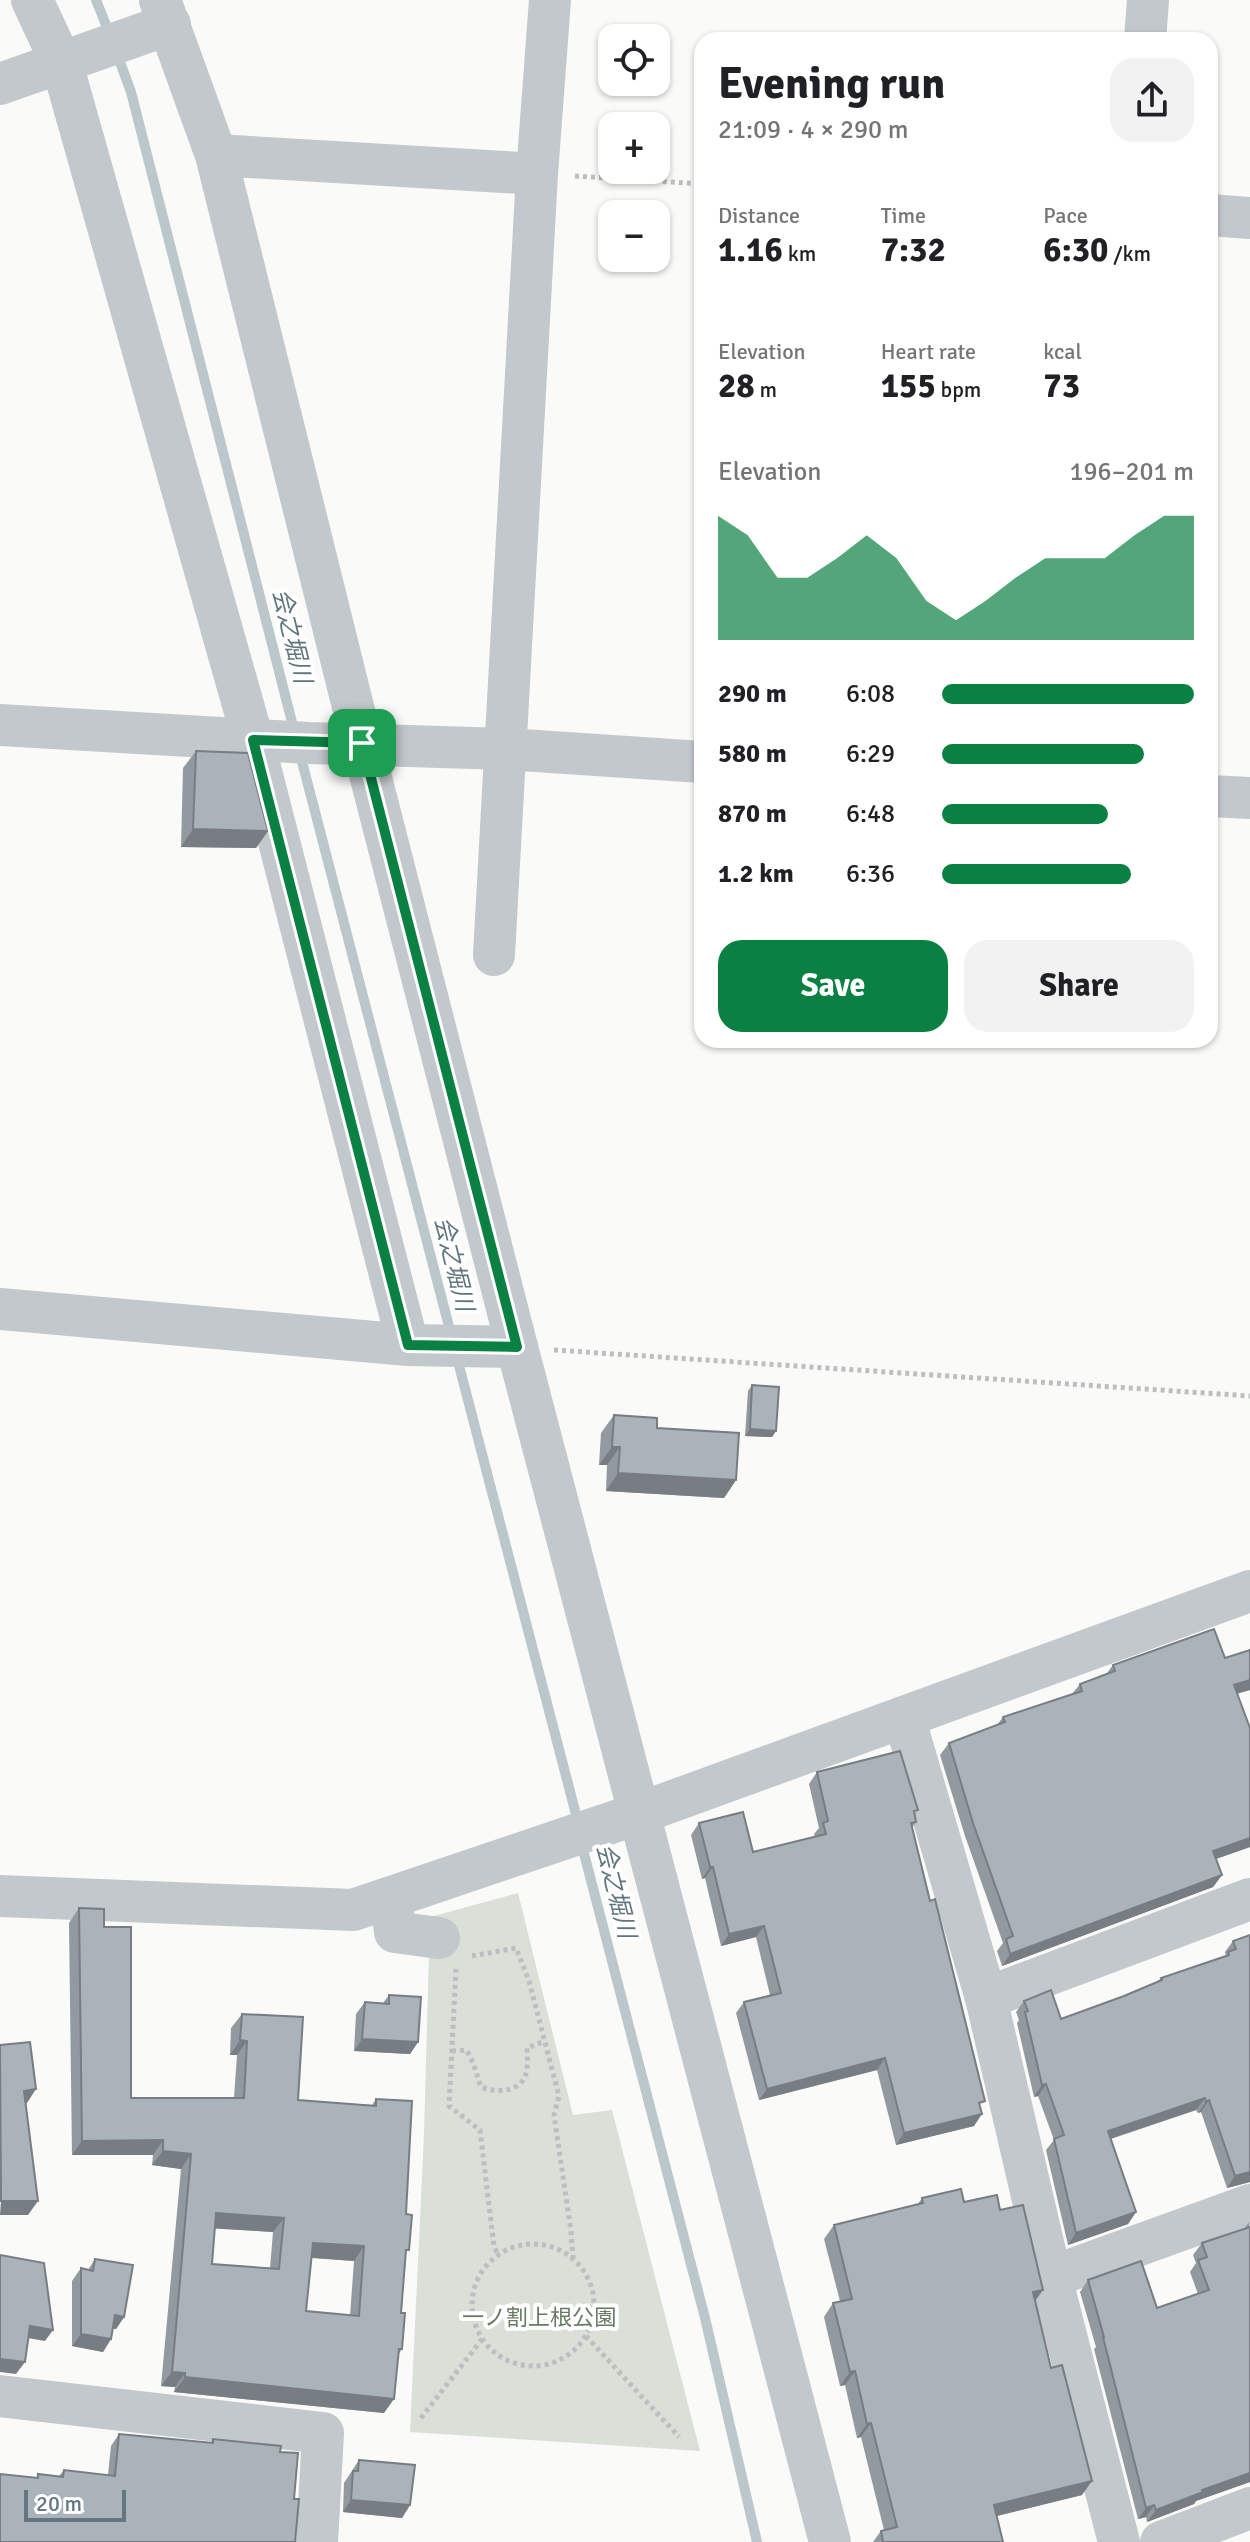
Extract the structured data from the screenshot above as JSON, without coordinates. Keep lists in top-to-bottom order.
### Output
{
  "water": ["会之堀川"],
  "parks": ["一ノ割上根公園"],
  "scale_bar": "20 m",
  "page": {
    "map_buttons": ["+", "−"],
    "heading": ["Evening run", "21:09 · 4 × 290 m"],
    "stats": [
      ["Distance", "1.16 km"],
      ["Time", "7:32"],
      ["Pace", "6:30 /km"],
      ["Elevation", "28 m"],
      ["Heart rate", "155 bpm"],
      ["kcal", "73"]
    ],
    "chart": ["Elevation", "196–201 m"],
    "list": [
      {
        "name": "290 m",
        "note": "6:08"
      },
      {
        "name": "580 m",
        "note": "6:29"
      },
      {
        "name": "870 m",
        "note": "6:48"
      },
      {
        "name": "1.2 km",
        "note": "6:36"
      }
    ],
    "buttons": ["Save", "Share"],
    "scale": "20 m"
  }
}
